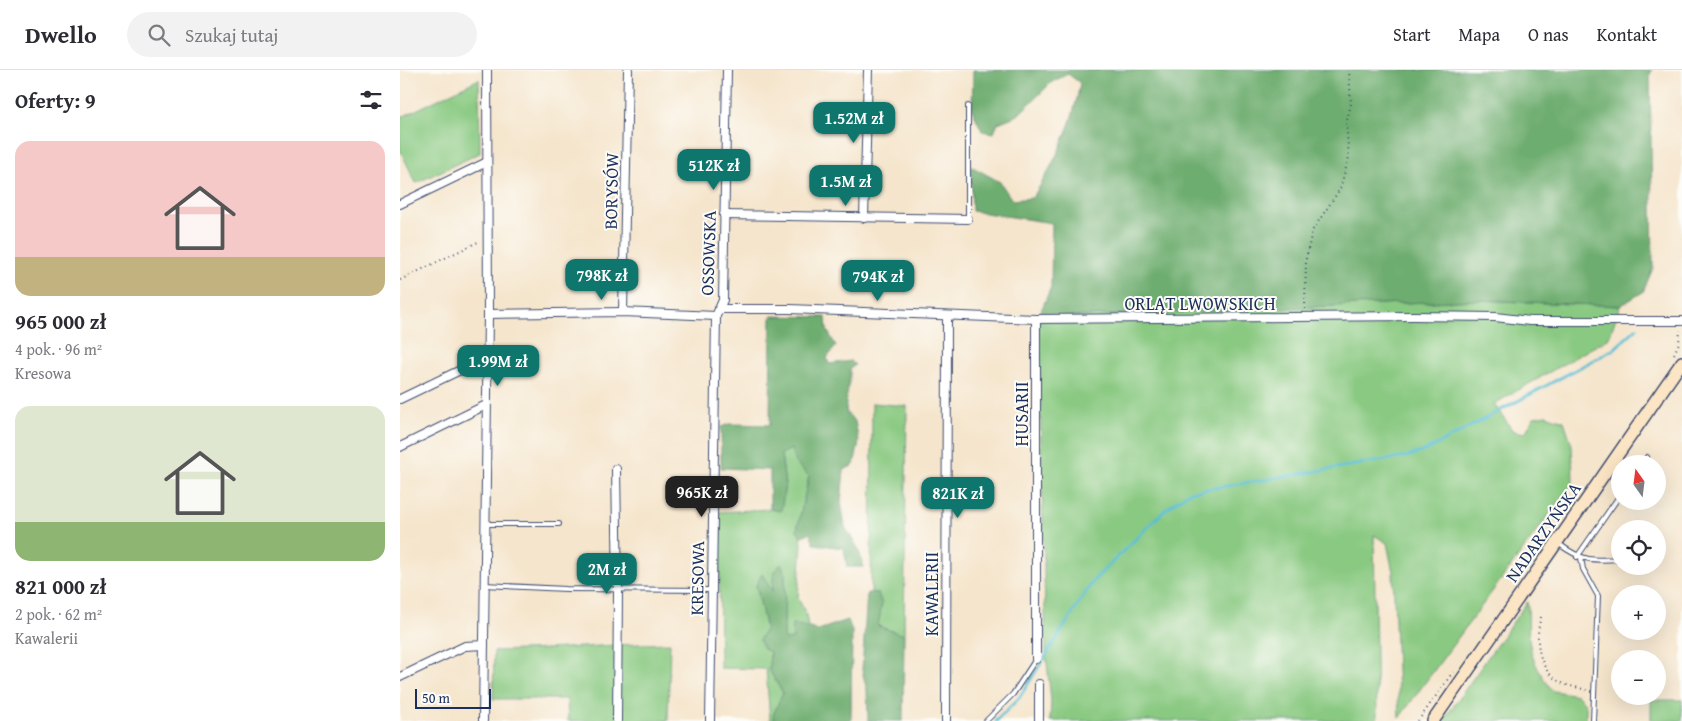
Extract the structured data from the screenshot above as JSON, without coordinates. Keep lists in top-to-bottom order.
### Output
{
  "streets": {
    "main road": ["NADARZYŃSKA"],
    "street": [
      "BORYSÓW",
      "OSSOWSKA",
      "ORLĄT LWOWSKICH",
      "HUSARII",
      "KRESOWA",
      "KAWALERII"
    ]
  },
  "crossings": [
    ["BORYSÓW", "ORLĄT LWOWSKICH"],
    ["OSSOWSKA", "ORLĄT LWOWSKICH"],
    ["OSSOWSKA", "KRESOWA"],
    ["ORLĄT LWOWSKICH", "HUSARII"],
    ["ORLĄT LWOWSKICH", "KRESOWA"],
    ["ORLĄT LWOWSKICH", "KAWALERII"]
  ],
  "scale_bar": "50 m",
  "north": "top",
  "page": {
    "header": "Dwello",
    "search": "Szukaj tutaj",
    "nav": [
      "Start",
      "Mapa",
      "O nas",
      "Kontakt"
    ],
    "heading": "Oferty: 9",
    "price": [
      "1.52M zł",
      "512K zł",
      "1.5M zł",
      "798K zł",
      "794K zł",
      "1.99M zł",
      "965K zł",
      "821K zł",
      "2M zł"
    ],
    "list": [
      {
        "name": "965 000 zł",
        "note": "4 pok. · 96 m² · Kresowa"
      },
      {
        "name": "821 000 zł",
        "note": "2 pok. · 62 m² · Kawalerii"
      }
    ],
    "map_buttons": ["+", "−"],
    "scale": "50 m"
  }
}
